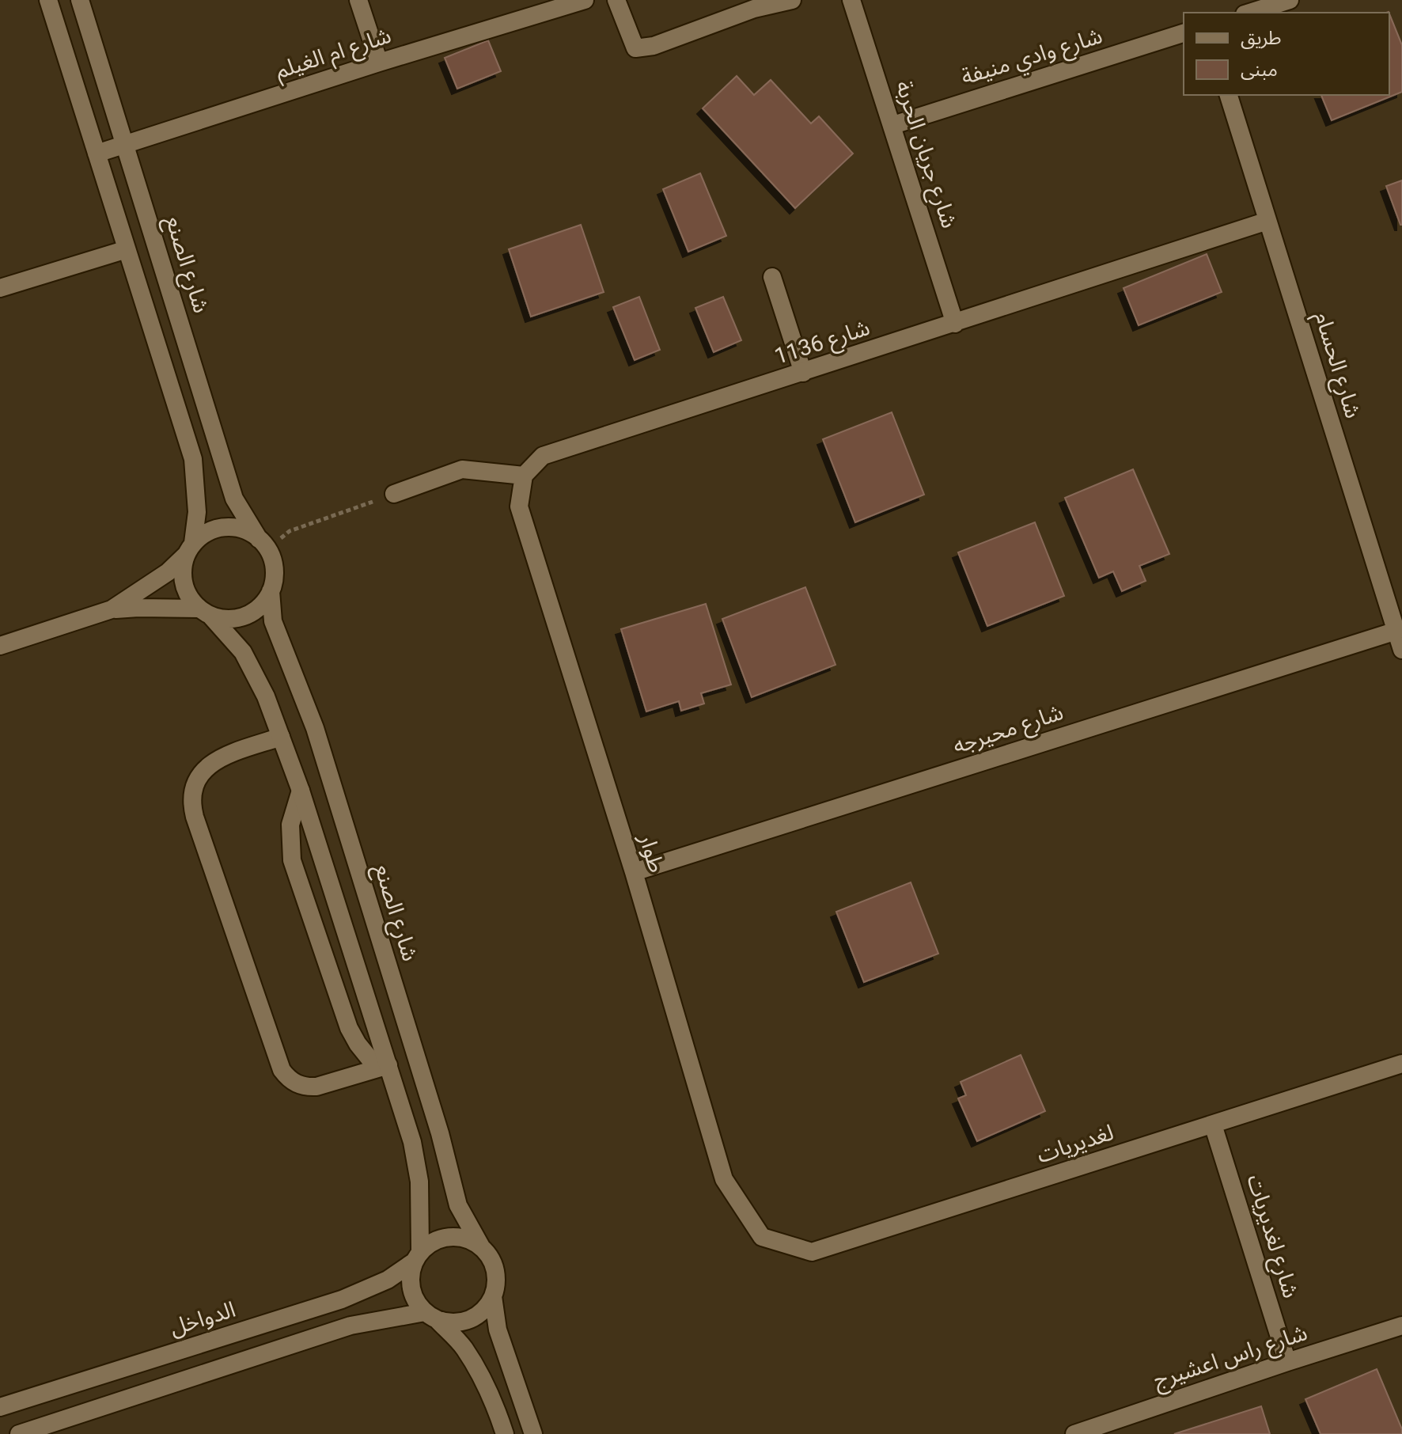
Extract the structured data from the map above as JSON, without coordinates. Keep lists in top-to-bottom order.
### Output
{
  "streets": {
    "street": [
      "شارع ام الغيلم",
      "شارع وادي منيفة",
      "شارع جريان الحربة",
      "شارع الصنع",
      "شارع 1136",
      "شارع الحسام",
      "شارع محيرجه",
      "طوار",
      "لغديريات",
      "شارع لغديريات",
      "الدواخل",
      "شارع راس اعشيرج"
    ]
  },
  "crossings": [
    ["شارع ام الغيلم", "شارع الصنع"],
    ["شارع وادي منيفة", "شارع جريان الحربة"],
    ["شارع جريان الحربة", "شارع 1136"],
    ["شارع الصنع", "الدواخل"],
    ["شارع 1136", "شارع الحسام"],
    ["شارع 1136", "طوار"],
    ["شارع الحسام", "شارع محيرجه"],
    ["شارع محيرجه", "طوار"],
    ["طوار", "لغديريات"],
    ["لغديريات", "شارع لغديريات"],
    ["شارع لغديريات", "شارع راس اعشيرج"]
  ],
  "legend": ["طريق", "مبنى"]
}
